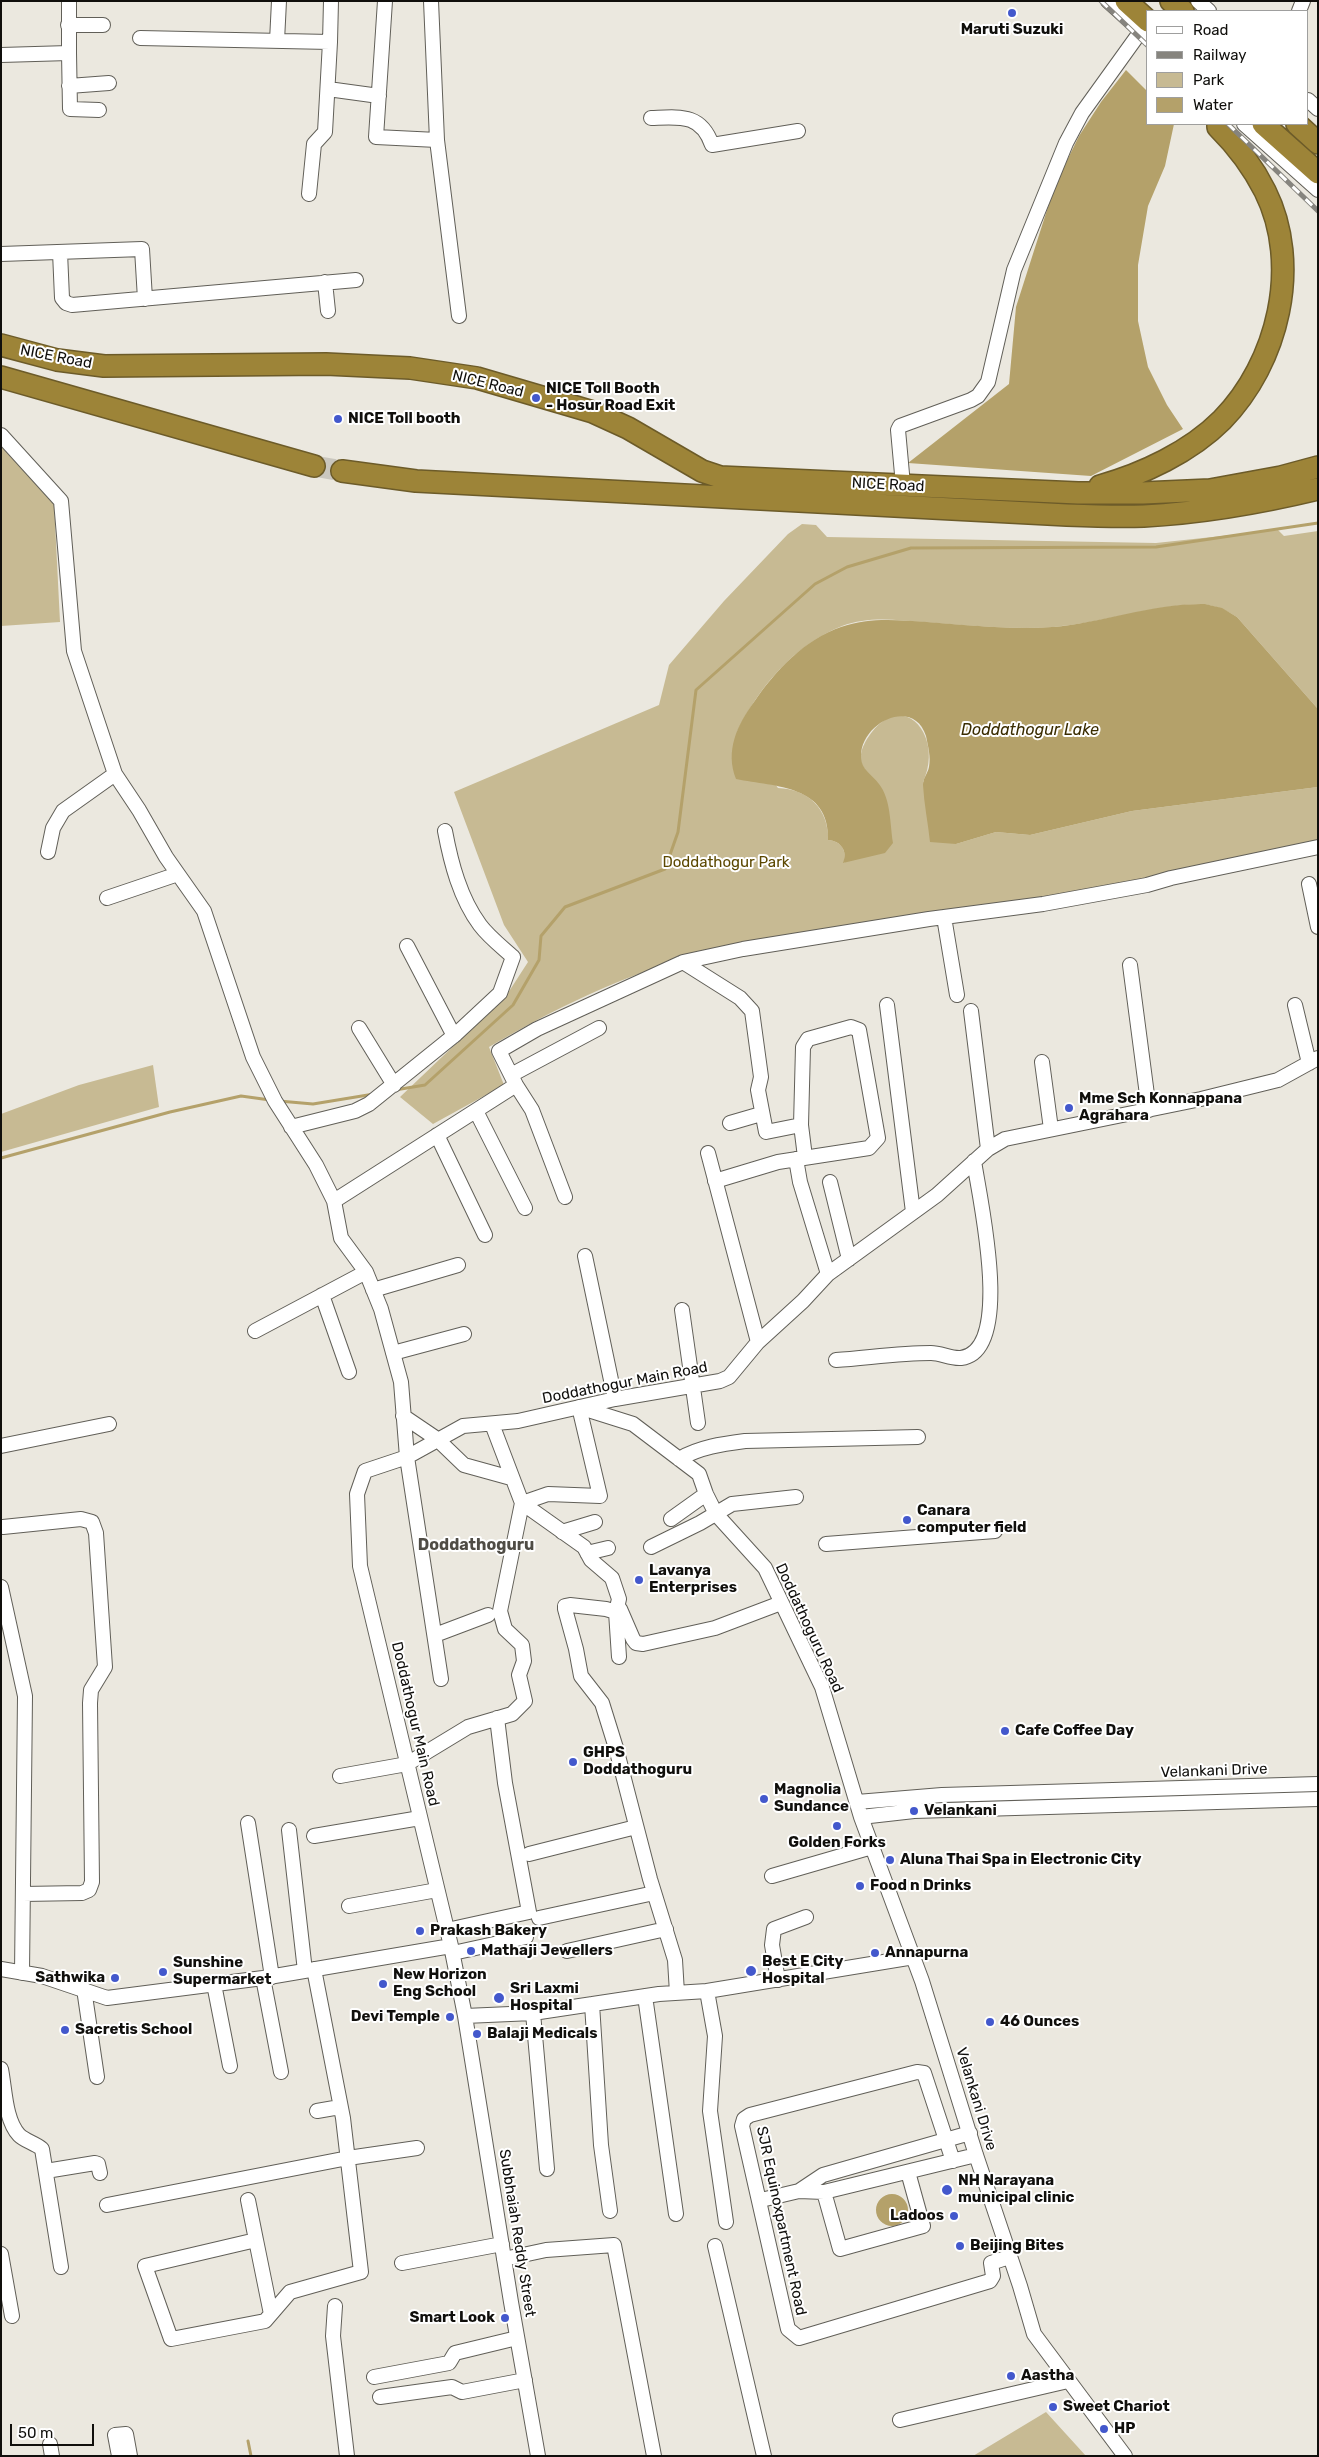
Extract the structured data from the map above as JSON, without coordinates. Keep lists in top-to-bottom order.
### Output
{
  "streets": {
    "highway": ["NICE Road"],
    "street": [
      "Doddathogur Main Road",
      "Doddathoguru Road",
      "Velankani Drive",
      "SJR Equinoxpartment Road",
      "Subbhaiah Reddy Street"
    ]
  },
  "crossings": [
    ["Doddathogur Main Road", "Doddathoguru Road"],
    ["Doddathogur Main Road", "Subbhaiah Reddy Street"],
    ["Doddathoguru Road", "Velankani Drive"],
    ["Velankani Drive", "SJR Equinoxpartment Road"]
  ],
  "districts": ["Doddathoguru"],
  "water": ["Doddathogur Lake"],
  "parks": ["Doddathogur Park"],
  "places": [
    "Maruti Suzuki",
    "NICE Toll Booth - Hosur Road Exit",
    "NICE Toll booth",
    "Mme Sch Konnappana Agrahara",
    "Canara computer field",
    "Lavanya Enterprises",
    "Cafe Coffee Day",
    "GHPS Doddathoguru",
    "Magnolia Sundance",
    "Velankani",
    "Golden Forks",
    "Aluna Thai Spa in Electronic City",
    "Food n Drinks",
    "Prakash Bakery",
    "Mathaji Jewellers",
    "Annapurna",
    "Best E City Hospital",
    "Sunshine Supermarket",
    "Sathwika",
    "New Horizon Eng School",
    "Sri Laxmi Hospital",
    "Devi Temple",
    "46 Ounces",
    "Sacretis School",
    "Balaji Medicals",
    "NH Narayana municipal clinic",
    "Ladoos",
    "Beijing Bites",
    "Smart Look",
    "Aastha",
    "Sweet Chariot",
    "HP"
  ],
  "legend": [
    "Road",
    "Railway",
    "Park",
    "Water"
  ],
  "scale_bar": "50 m"
}
